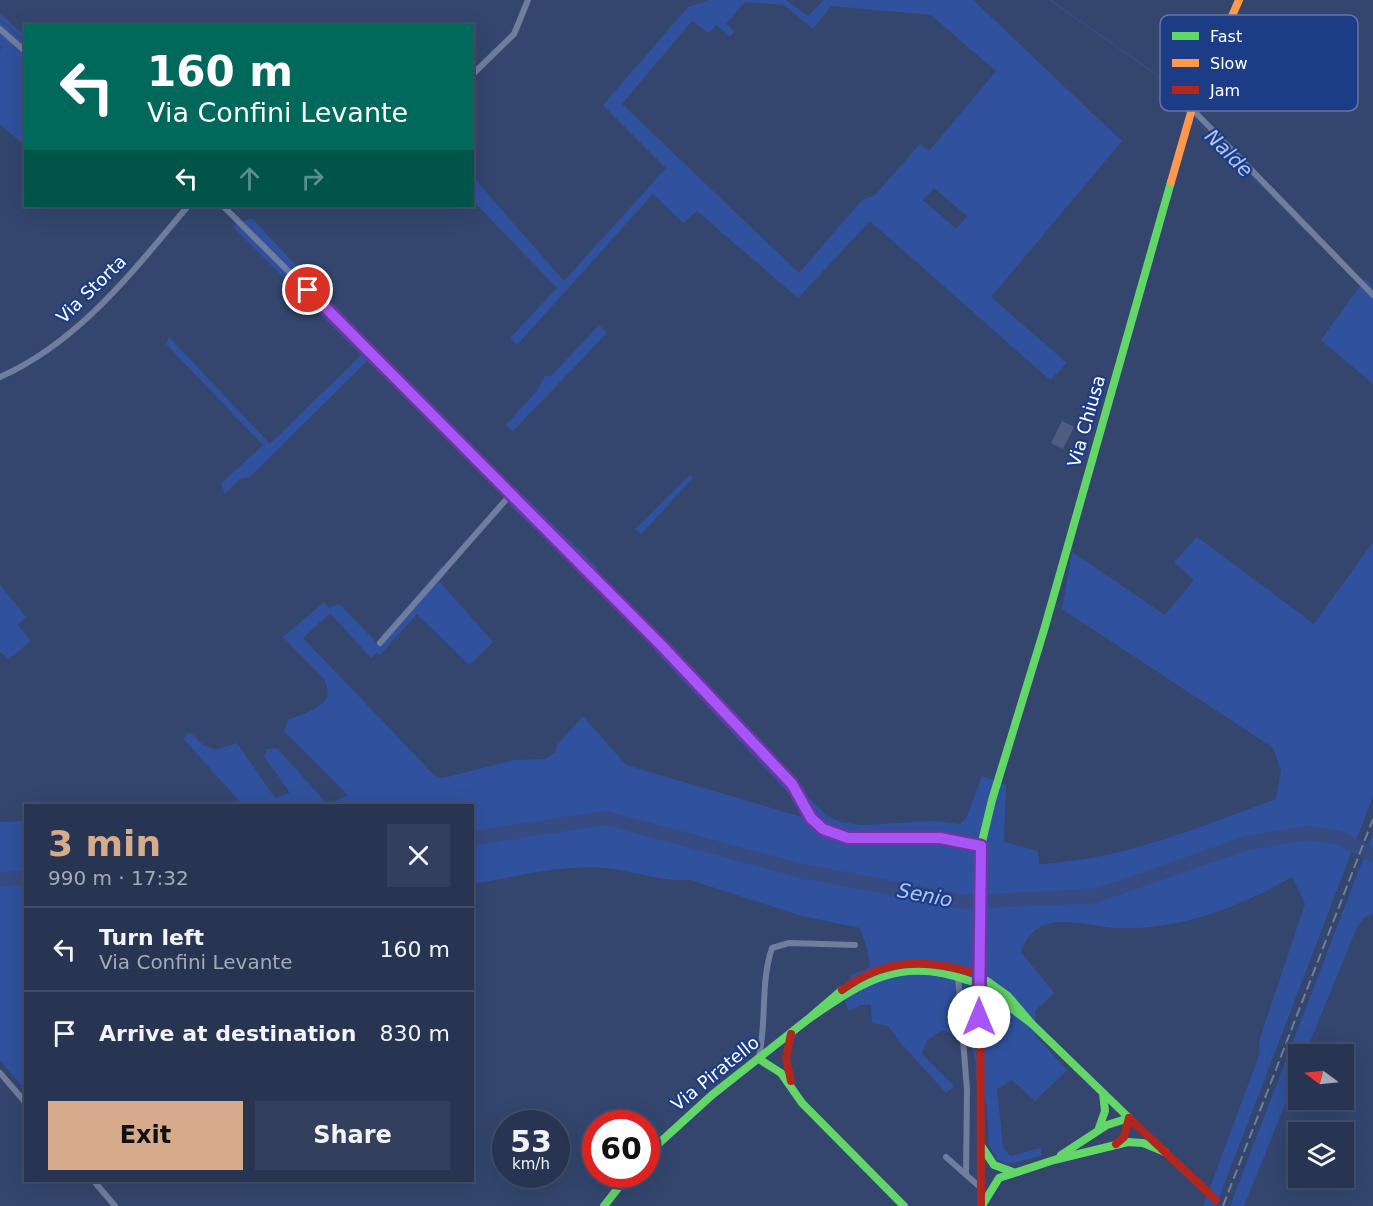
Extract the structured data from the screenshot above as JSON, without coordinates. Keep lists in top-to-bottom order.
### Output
{
  "streets": {
    "main road": ["Via Chiusa", "Via Piratello"],
    "street": ["Via Storta"]
  },
  "water": ["Nalde", "Senio"],
  "legend": ["Fast", "Slow", "Jam"],
  "north": "left",
  "page": {
    "turn": ["160 m", "Via Confini Levante"],
    "heading": ["3 min", "990 m · 17:32"],
    "list": [
      {
        "name": "Turn left",
        "note": "Via Confini Levante",
        "value": "160 m"
      },
      {
        "name": "Arrive at destination",
        "value": "830 m"
      }
    ],
    "buttons": ["Exit", "Share"],
    "speed": "53 km/h",
    "limit": "60"
  }
}
